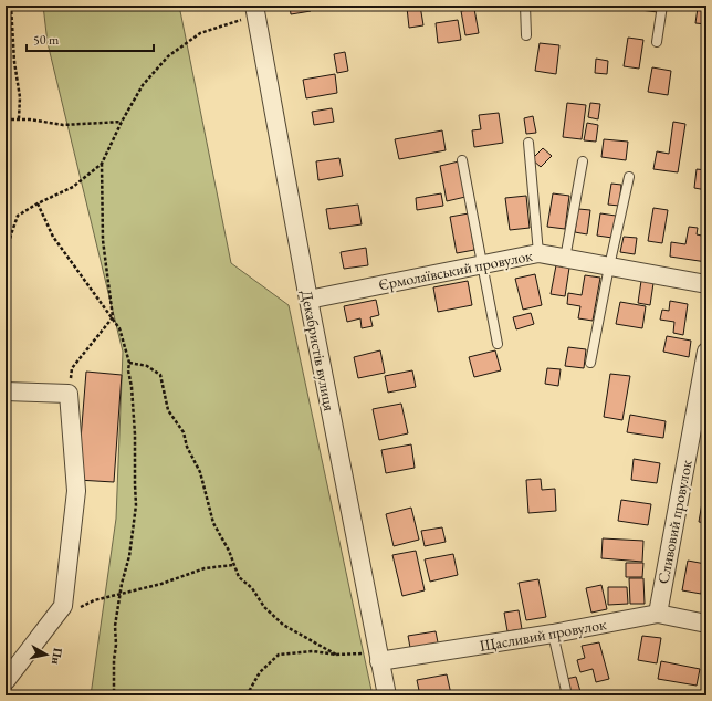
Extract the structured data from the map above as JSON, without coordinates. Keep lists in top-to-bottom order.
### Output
{
  "streets": {
    "street": [
      "Єрмолаївський провулок",
      "Декабристів вулиця",
      "Сливовий провулок",
      "Щасливий провулок"
    ]
  },
  "crossings": [
    ["Єрмолаївський провулок", "Декабристів вулиця"],
    ["Декабристів вулиця", "Щасливий провулок"],
    ["Сливовий провулок", "Щасливий провулок"]
  ],
  "scale_bar": "50 m",
  "north": "right"
}
